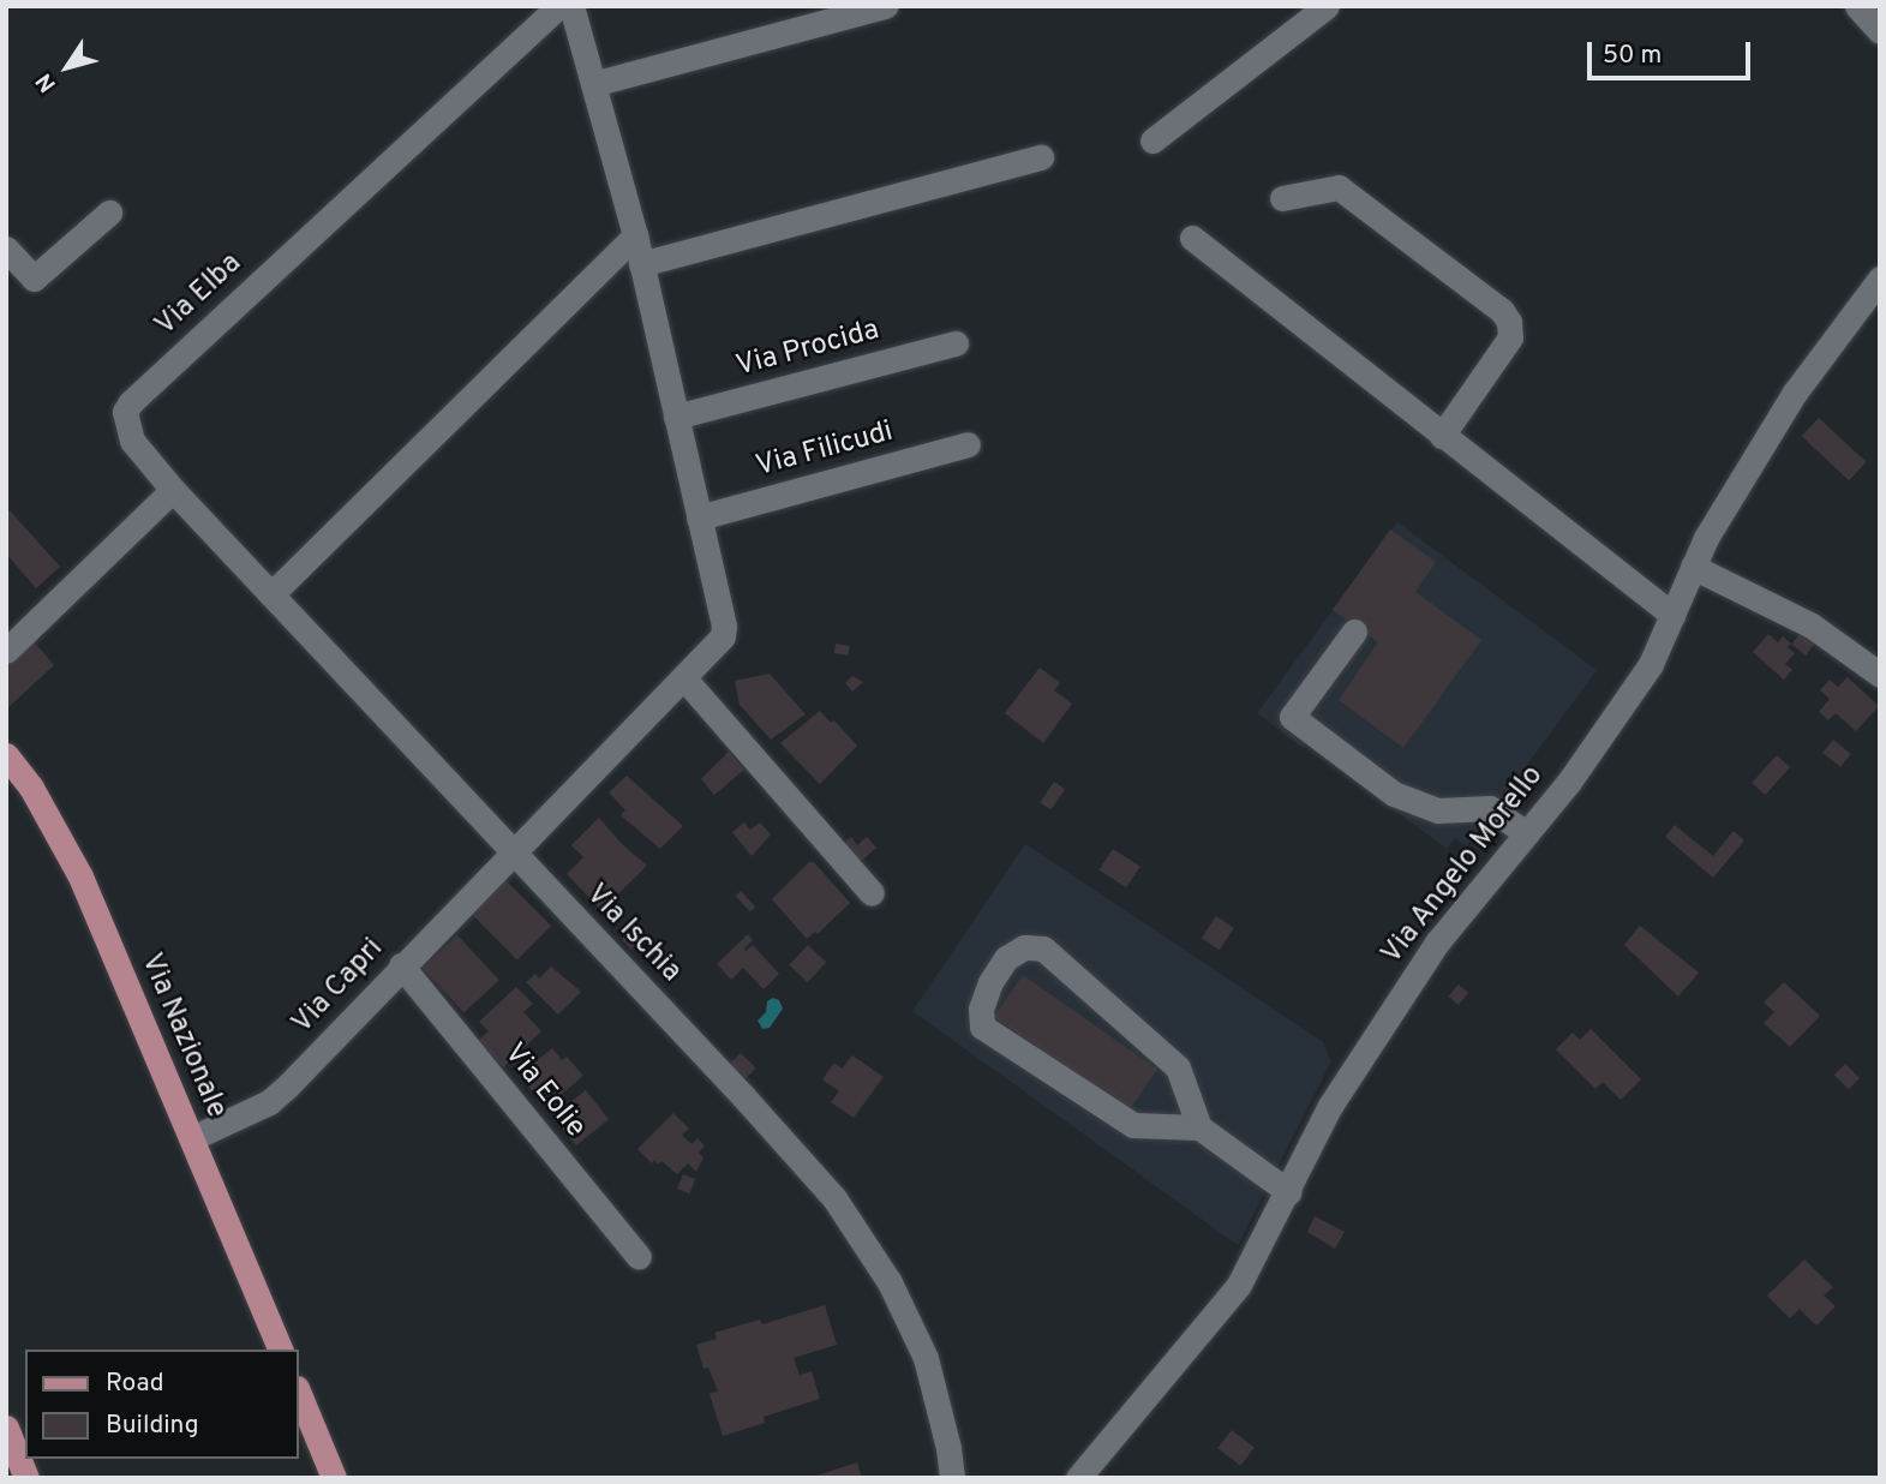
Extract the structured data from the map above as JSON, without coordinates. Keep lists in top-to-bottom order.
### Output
{
  "streets": {
    "main road": ["Via Nazionale"],
    "street": [
      "Via Elba",
      "Via Procida",
      "Via Filicudi",
      "Via Angelo Morello",
      "Via Ischia",
      "Via Capri",
      "Via Eolie"
    ]
  },
  "crossings": [
    ["Via Elba", "Via Ischia"],
    ["Via Filicudi", "Via Capri"],
    ["Via Ischia", "Via Capri"],
    ["Via Capri", "Via Nazionale"],
    ["Via Capri", "Via Eolie"]
  ],
  "legend": ["Road", "Building"],
  "scale_bar": "50 m",
  "north": "bottom left"
}
